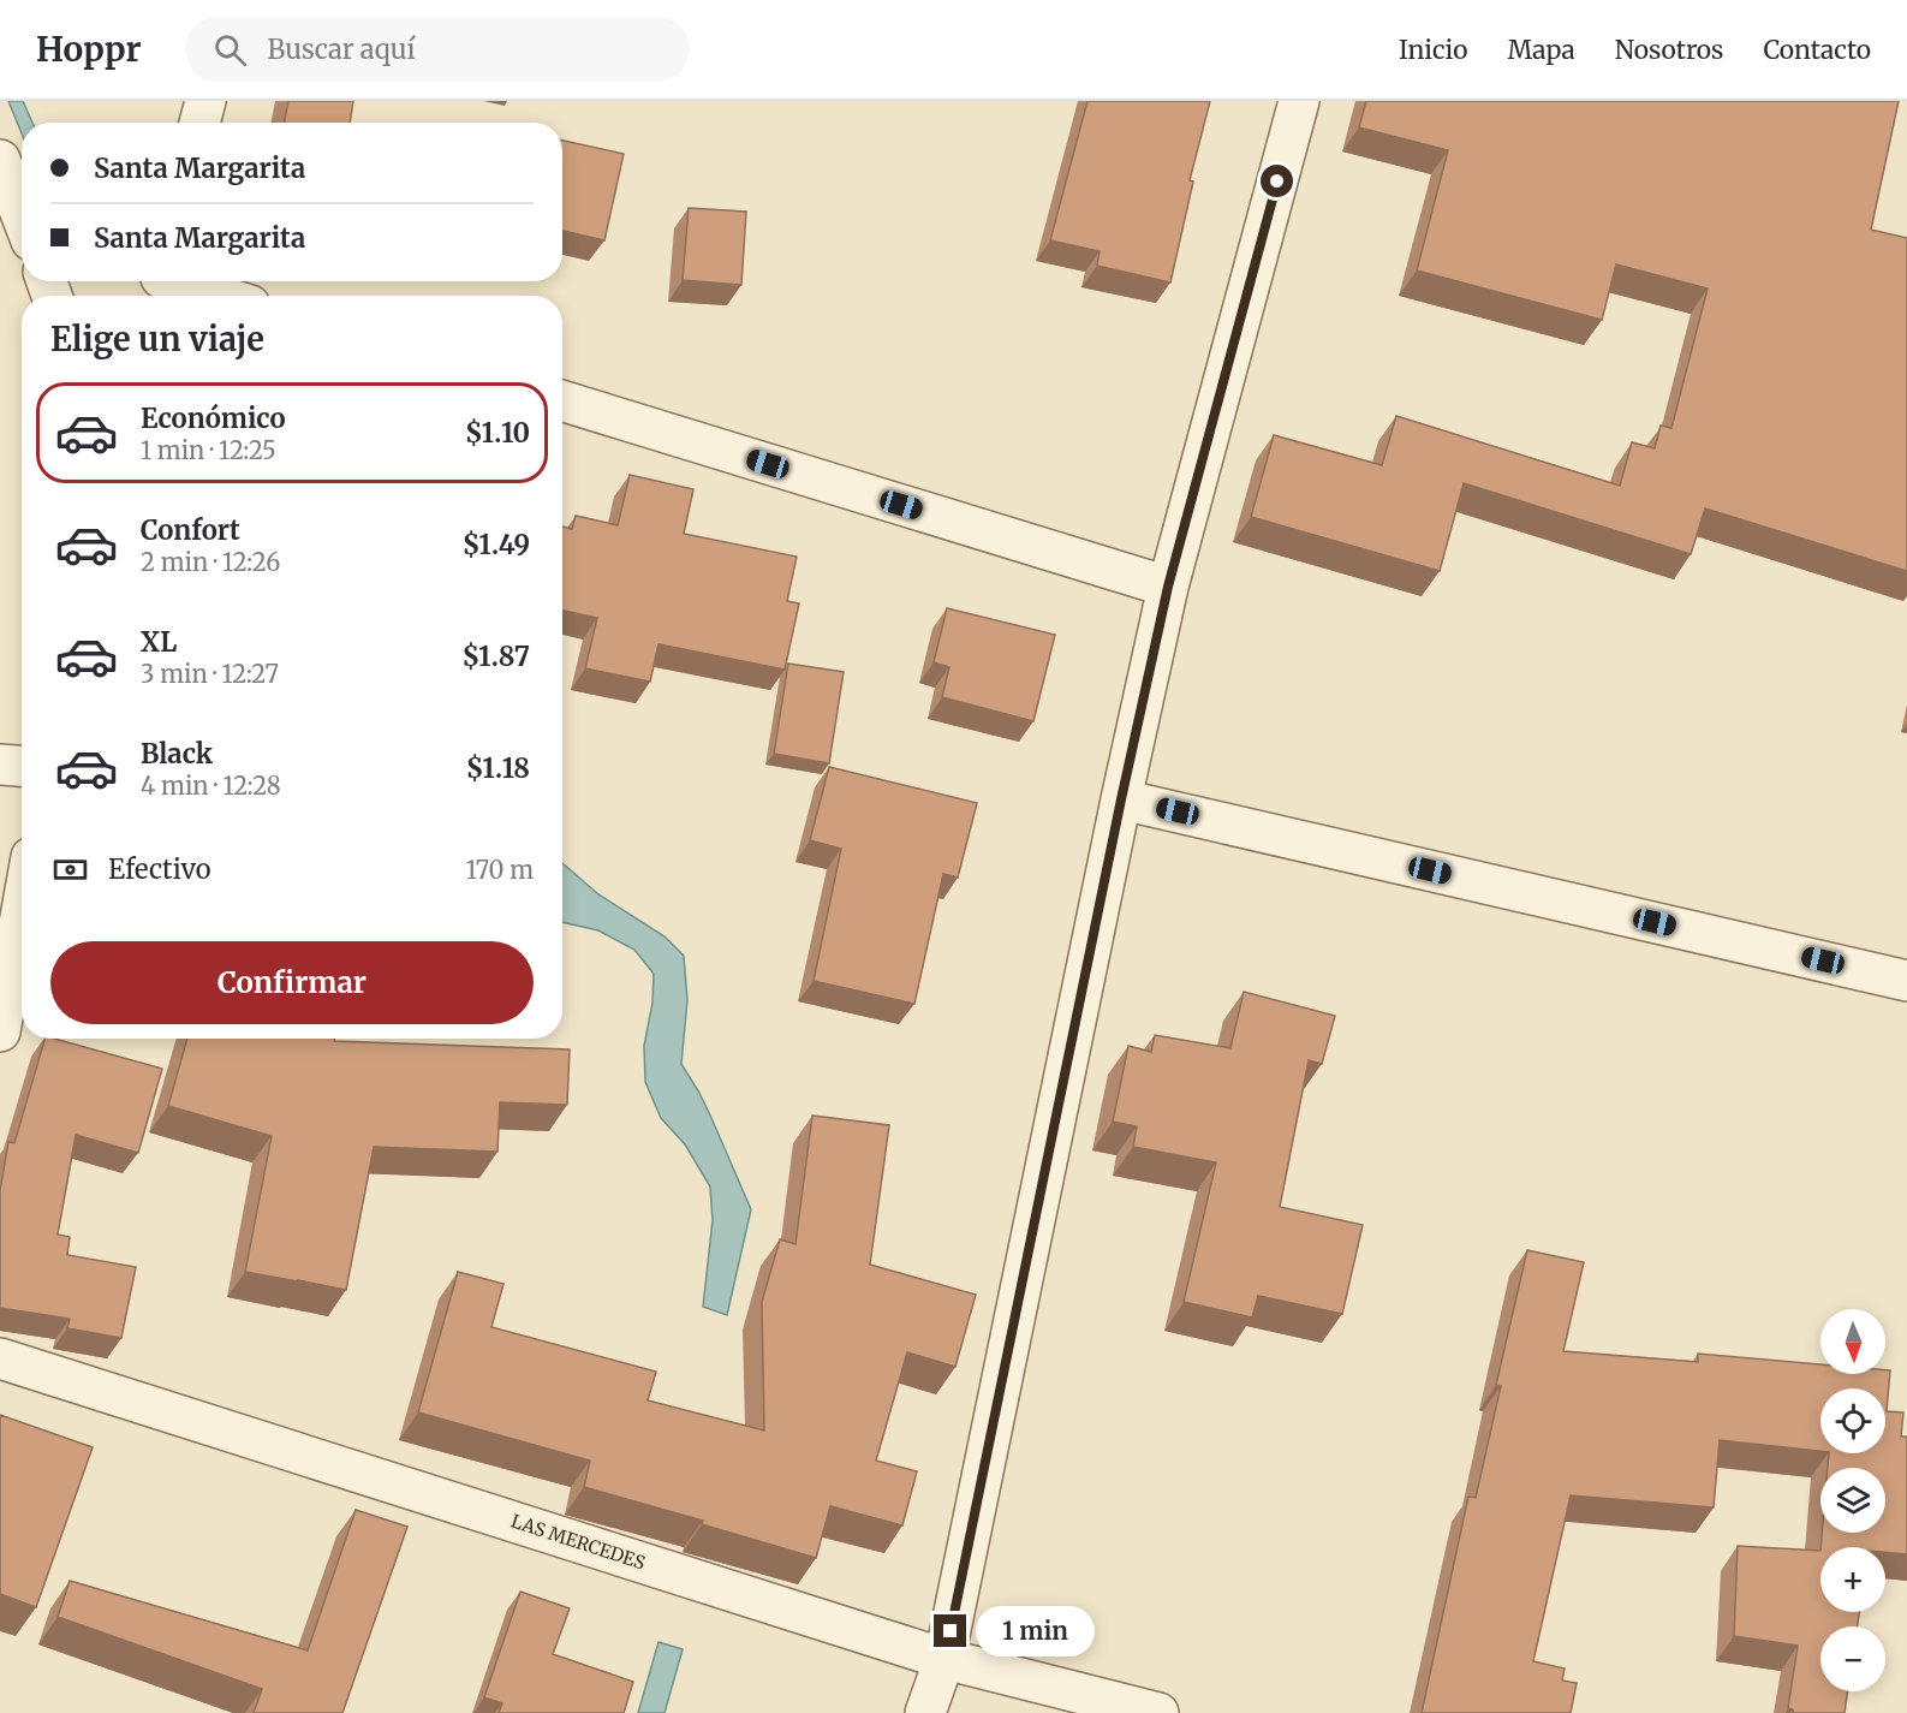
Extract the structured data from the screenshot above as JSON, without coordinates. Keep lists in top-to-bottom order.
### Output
{
  "streets": {
    "street": ["LAS MERCEDES"]
  },
  "north": "bottom",
  "page": {
    "header": "Hoppr",
    "search": "Buscar aquí",
    "nav": [
      "Inicio",
      "Mapa",
      "Nosotros",
      "Contacto"
    ],
    "banner": ["Santa Margarita", "Santa Margarita"],
    "heading": "Elige un viaje",
    "list": [
      {
        "name": "Económico",
        "note": "1 min · 12:25",
        "value": "$1.10"
      },
      {
        "name": "Confort",
        "note": "2 min · 12:26",
        "value": "$1.49"
      },
      {
        "name": "XL",
        "note": "3 min · 12:27",
        "value": "$1.87"
      },
      {
        "name": "Black",
        "note": "4 min · 12:28",
        "value": "$1.18"
      }
    ],
    "pay": ["Efectivo", "170 m"],
    "buttons": "Confirmar",
    "map_buttons": ["+", "−"],
    "bubble": "1 min"
  }
}
